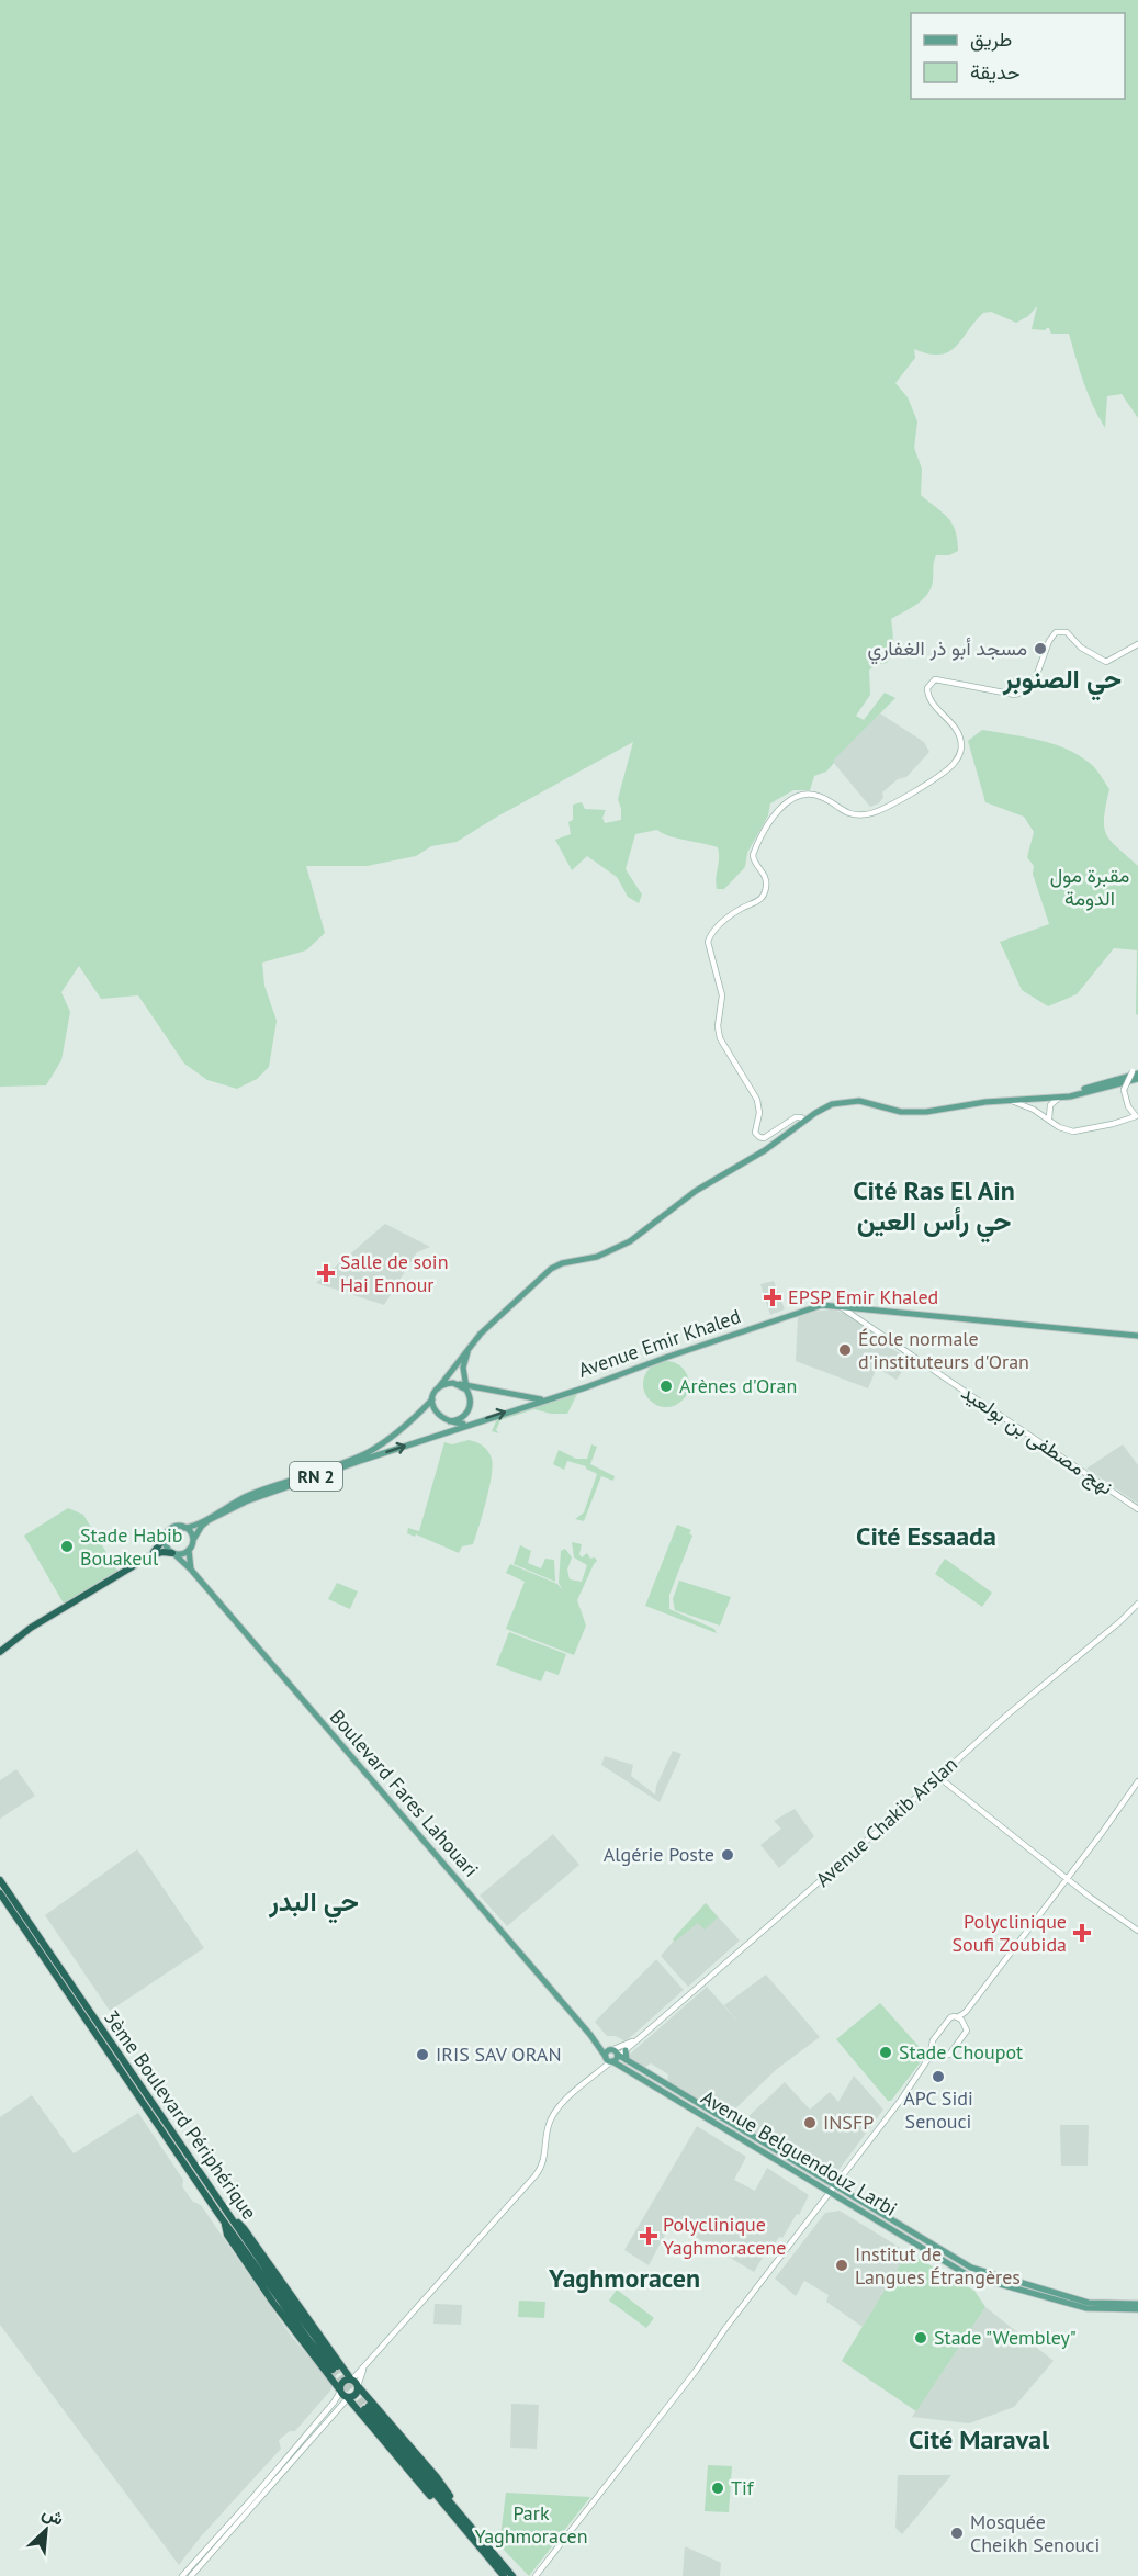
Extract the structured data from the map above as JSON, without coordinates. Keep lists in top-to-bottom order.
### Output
{
  "streets": {
    "highway": ["3ème Boulevard Périphérique"],
    "main road": [
      "Avenue Emir Khaled",
      "نهج مصطفى بن بولعيد",
      "RN 2",
      "Boulevard Fares Lahouari",
      "Avenue Chakib Arslan",
      "Avenue Belguendouz Larbi"
    ]
  },
  "crossings": [
    ["Avenue Emir Khaled", "نهج مصطفى بن بولعيد"],
    ["RN 2", "Boulevard Fares Lahouari"],
    ["Boulevard Fares Lahouari", "Avenue Belguendouz Larbi"]
  ],
  "districts": [
    "حي الصنوبر",
    "Cité Ras El Ain حي رأس العين",
    "Cité Essaada",
    "حي البدر",
    "Yaghmoracen",
    "Cité Maraval"
  ],
  "parks": ["مقبرة مول الدومة", "Park Yaghmoracen"],
  "places": {
    "other": [
      "مسجد أبو ذر الغفاري",
      "École normale d'instituteurs d'Oran",
      "Arènes d'Oran",
      "Stade Habib Bouakeul",
      "Algérie Poste",
      "Stade Choupot",
      "IRIS SAV ORAN",
      "APC Sidi Senouci",
      "INSFP",
      "Institut de Langues Étrangères",
      "Stade \"Wembley\"",
      "Tif",
      "Mosquée Cheikh Senouci"
    ],
    "health": [
      "Salle de soin Hai Ennour",
      "EPSP Emir Khaled",
      "Polyclinique Soufi Zoubida",
      "Polyclinique Yaghmoracene"
    ]
  },
  "legend": ["طريق", "حديقة"],
  "north": "top right"
}
